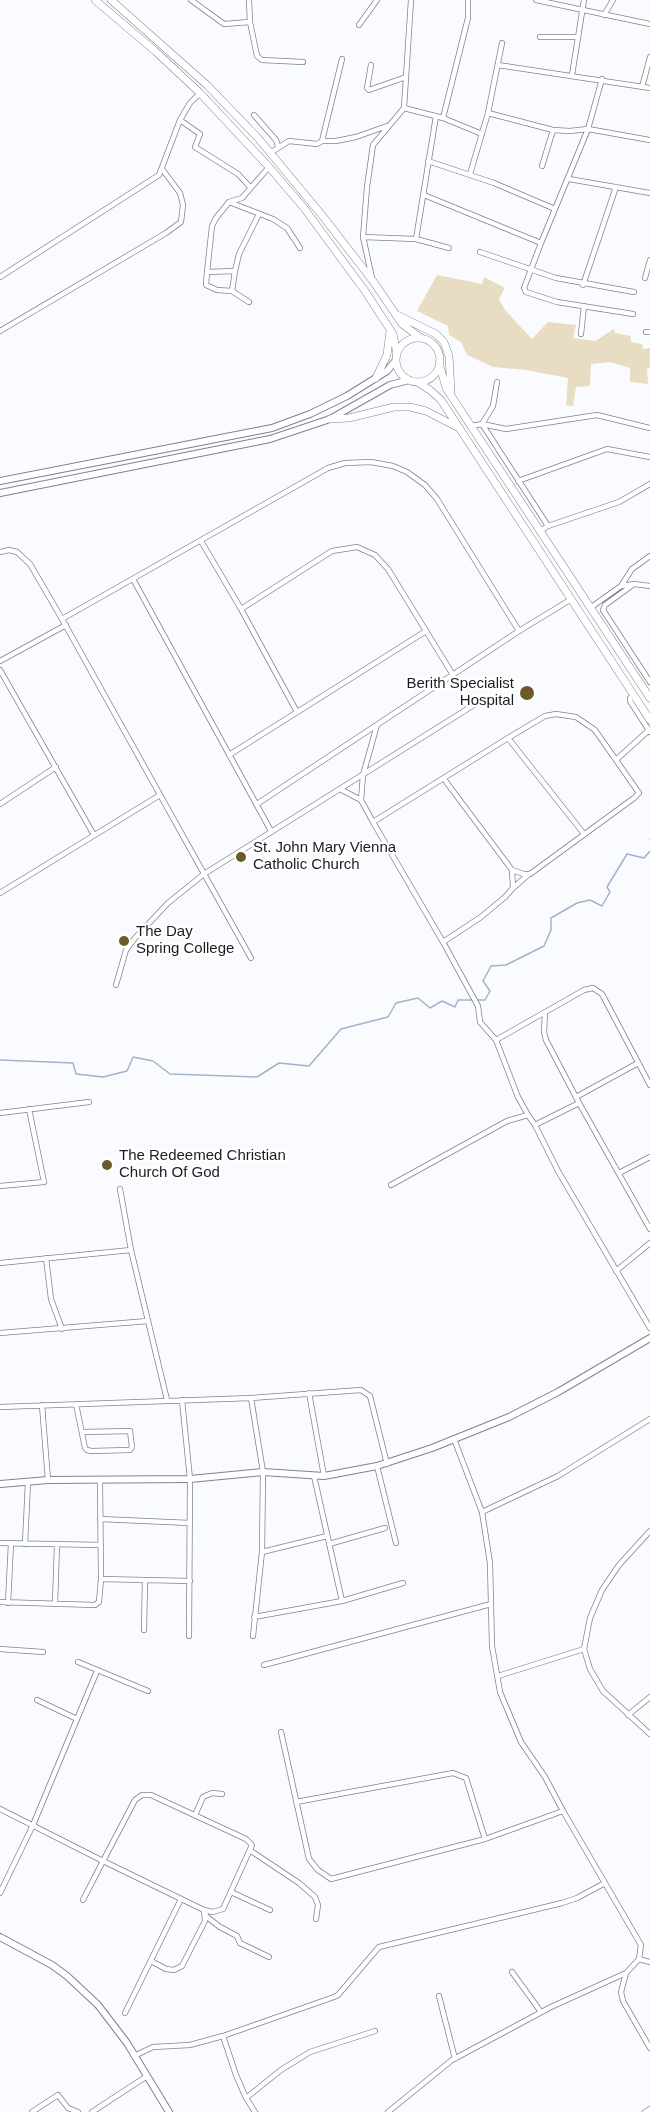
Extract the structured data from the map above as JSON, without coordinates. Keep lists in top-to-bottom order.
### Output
{
  "places": [
    "Berith Specialist Hospital",
    "St. John Mary Vienna Catholic Church",
    "The Day Spring College",
    "The Redeemed Christian Church Of God"
  ]
}
